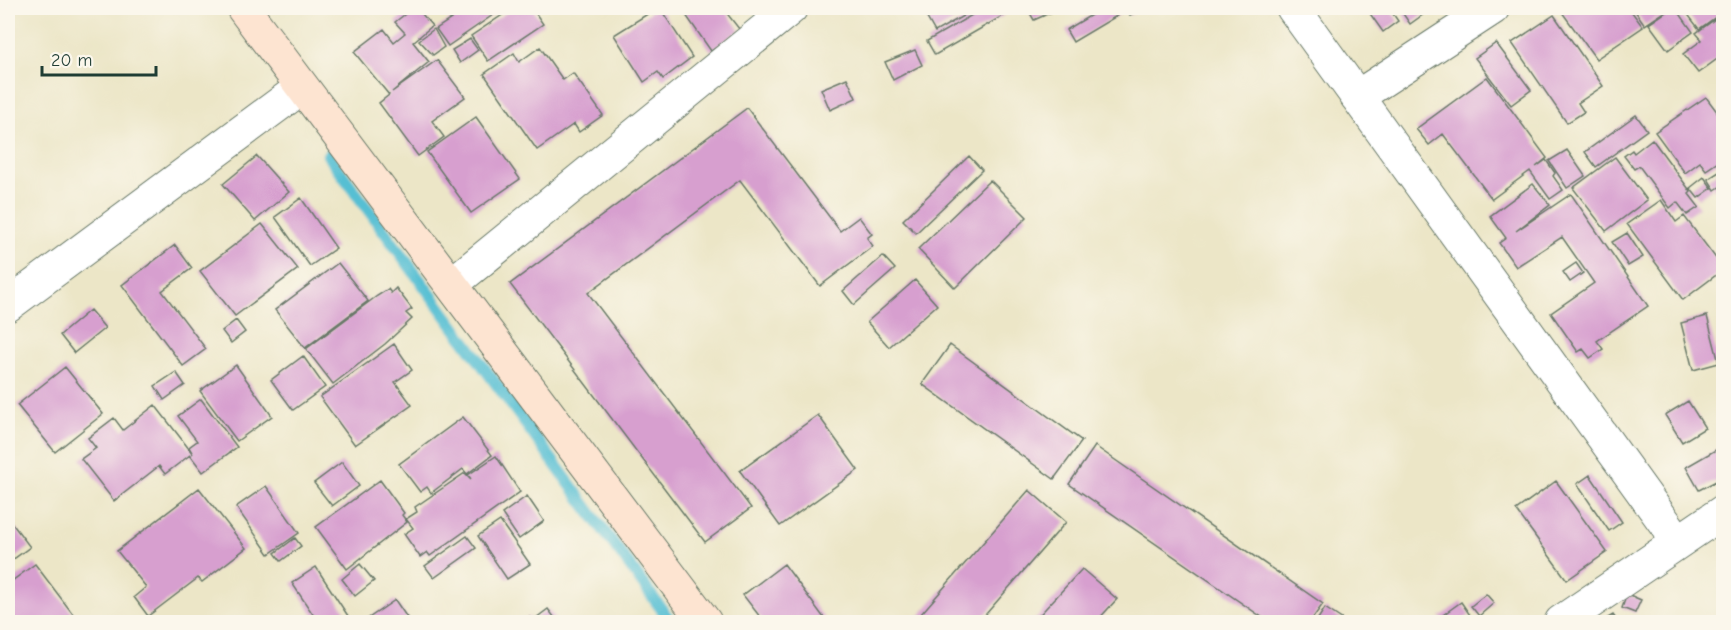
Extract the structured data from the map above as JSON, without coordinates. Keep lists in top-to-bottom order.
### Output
{
  "scale_bar": "20 m"
}
